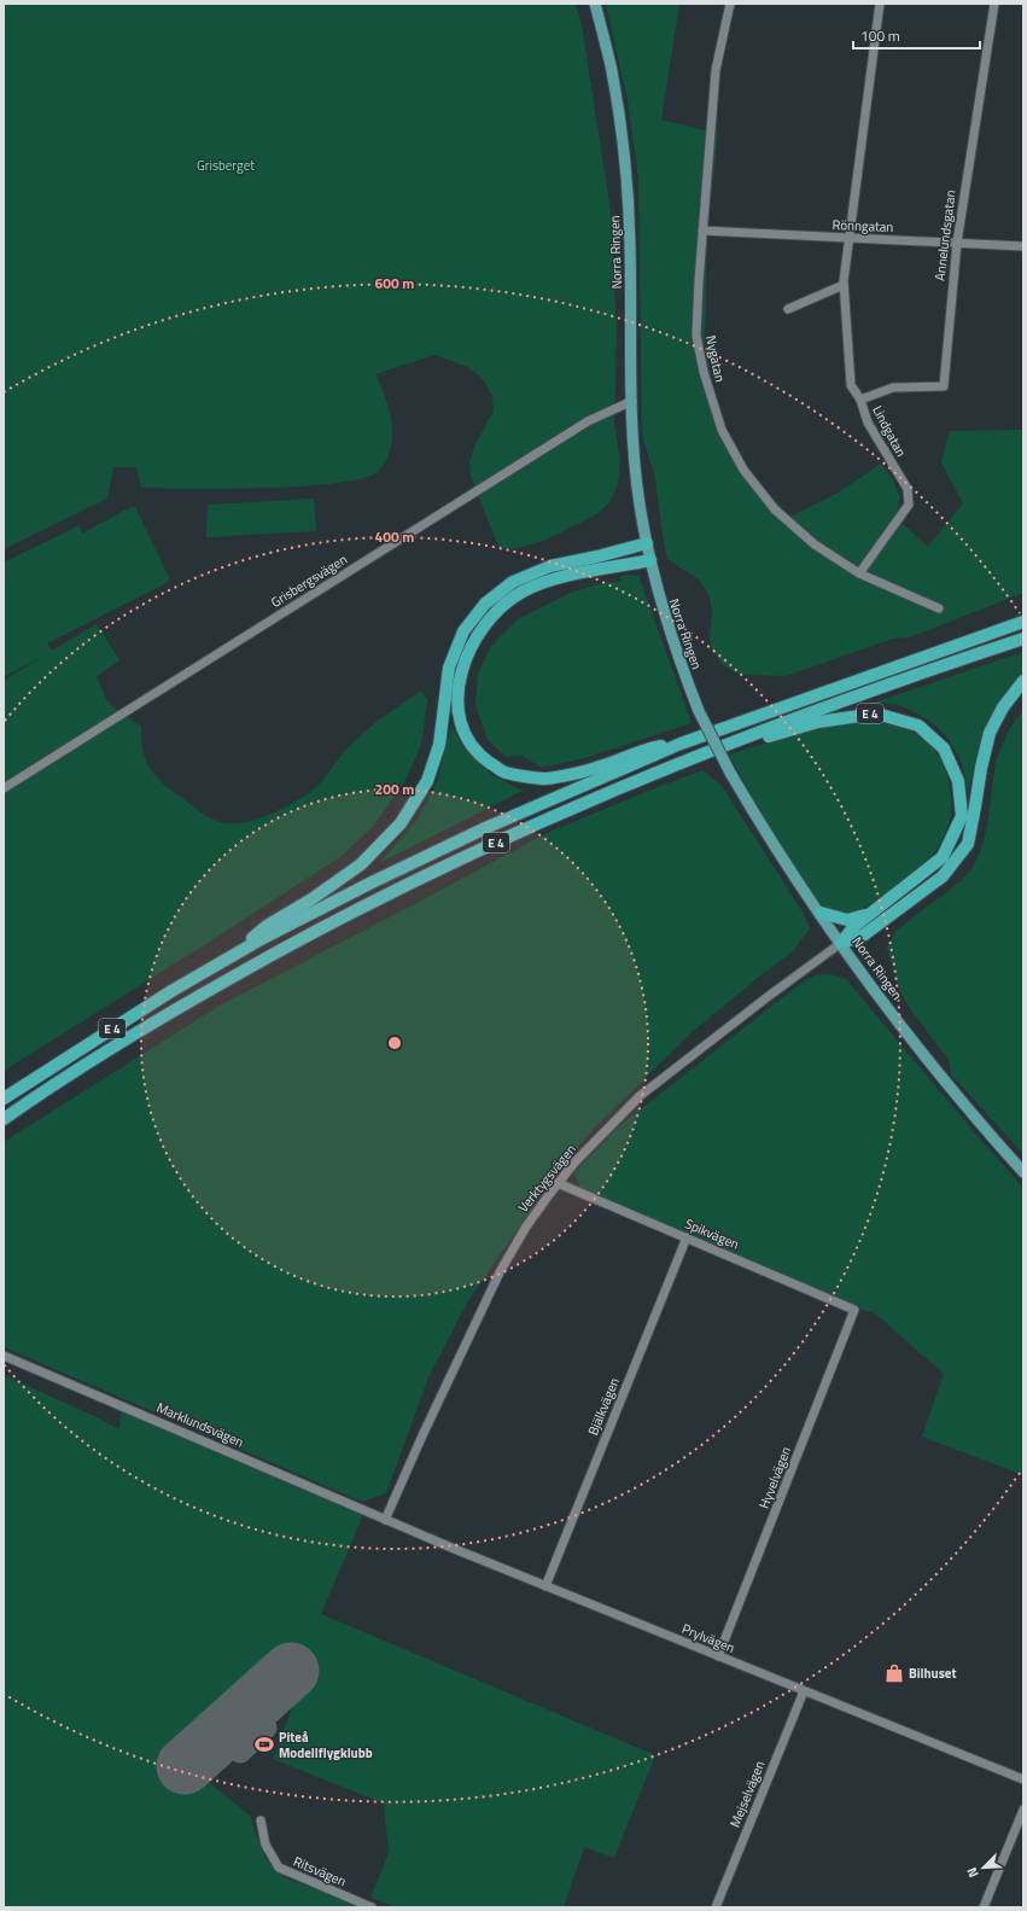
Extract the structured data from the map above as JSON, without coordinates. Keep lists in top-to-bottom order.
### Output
{
  "streets": {
    "highway": ["E 4"],
    "main road": ["Norra Ringen"],
    "street": [
      "Rönngatan",
      "Annelundsgatan",
      "Nygatan",
      "Lindgatan",
      "Grisbergsvägen",
      "Verktygsvägen",
      "Spikvägen",
      "Bjälkvägen",
      "Marklundsvägen",
      "Hyvelvägen",
      "Prylvägen",
      "Mejselvägen",
      "Ritsvägen"
    ]
  },
  "crossings": [
    ["Rönngatan", "Annelundsgatan"],
    ["Rönngatan", "Nygatan"],
    ["Rönngatan", "Lindgatan"],
    ["Annelundsgatan", "Lindgatan"],
    ["Norra Ringen", "Grisbergsvägen"],
    ["Norra Ringen", "E 4"],
    ["Norra Ringen", "Verktygsvägen"],
    ["Nygatan", "Lindgatan"],
    ["E 4", "Verktygsvägen"],
    ["Verktygsvägen", "Spikvägen"],
    ["Verktygsvägen", "Marklundsvägen"],
    ["Verktygsvägen", "Prylvägen"],
    ["Spikvägen", "Bjälkvägen"],
    ["Spikvägen", "Hyvelvägen"],
    ["Bjälkvägen", "Prylvägen"],
    ["Marklundsvägen", "Prylvägen"],
    ["Hyvelvägen", "Prylvägen"],
    ["Prylvägen", "Mejselvägen"]
  ],
  "parks": ["Grisberget"],
  "places": {
    "shop": ["Bilhuset"],
    "sports": ["Piteå Modellflygklubb"]
  },
  "scale_bar": "100 m",
  "north": "bottom left",
  "rings": ["600 m", "400 m", "200 m"]
}
